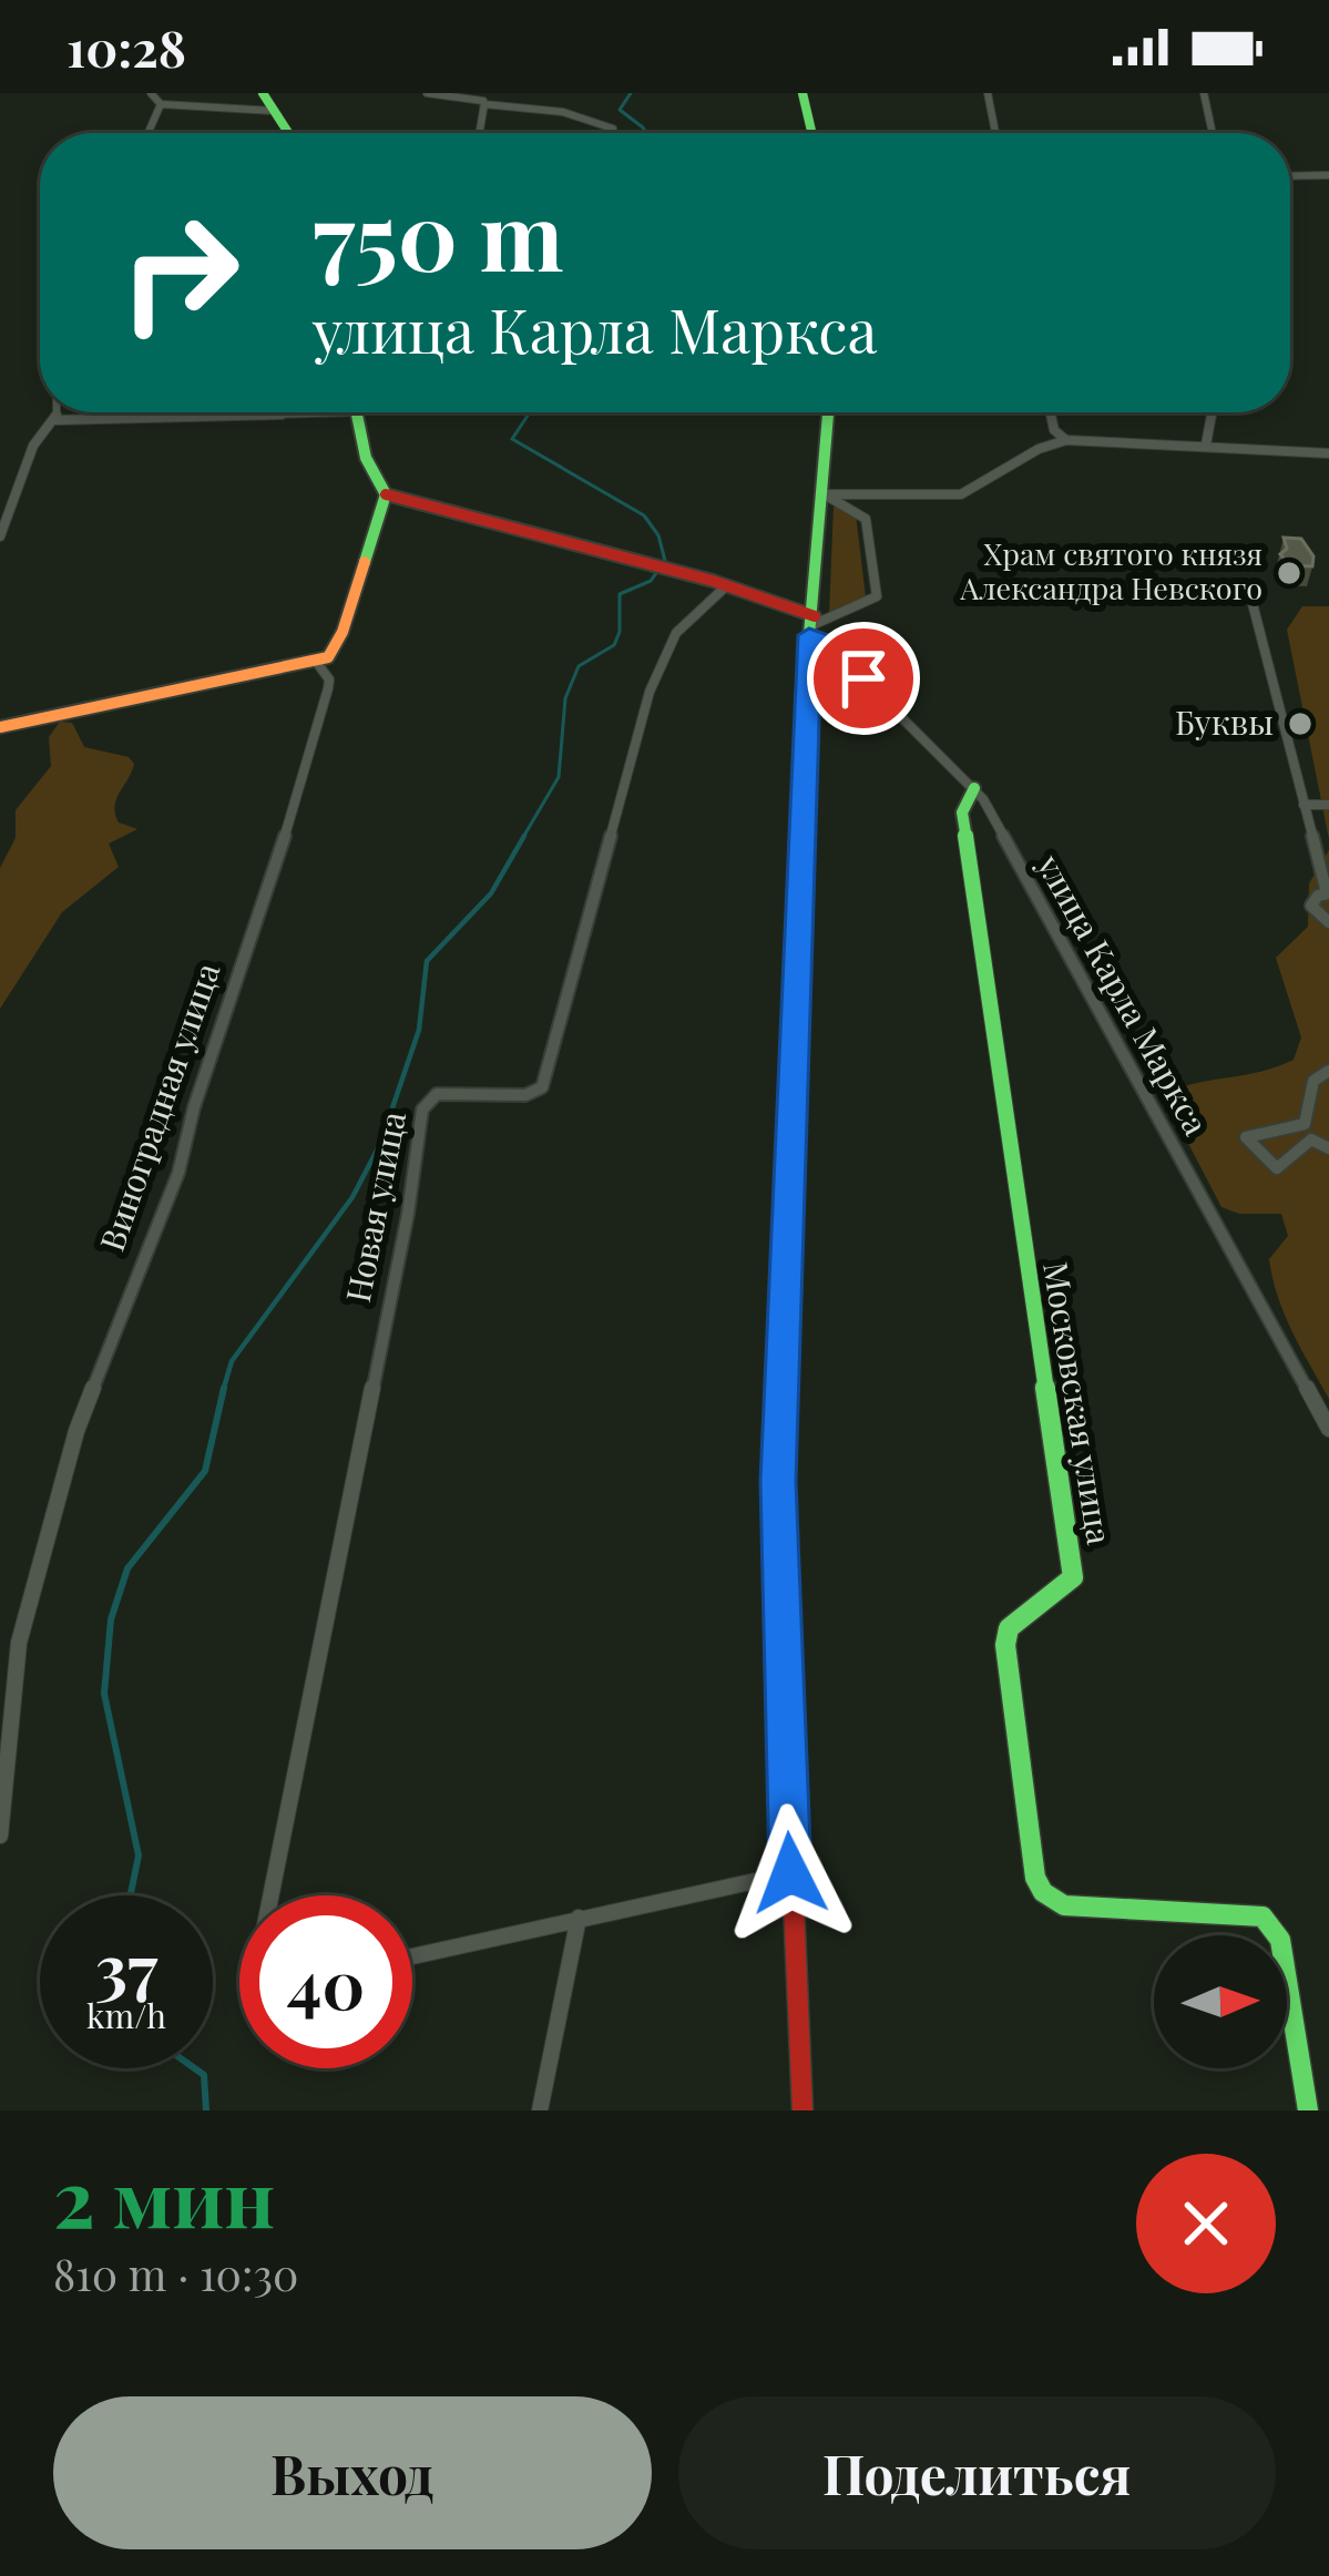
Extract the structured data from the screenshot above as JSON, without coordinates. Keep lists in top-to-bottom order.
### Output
{
  "streets": {
    "street": [
      "улица Карла Маркса",
      "Виноградная улица",
      "Новая улица",
      "Московская улица"
    ]
  },
  "crossings": [
    ["улица Карла Маркса", "Московская улица"]
  ],
  "places": ["Храм святого князя Александра Невского", "Буквы"],
  "north": "right",
  "page": {
    "status": "10:28",
    "turn": ["750 m", "улица Карла Маркса"],
    "speed": "37 km/h",
    "limit": "40",
    "heading": ["2 мин", "810 m · 10:30"],
    "buttons": ["Выход", "Поделиться"]
  }
}
